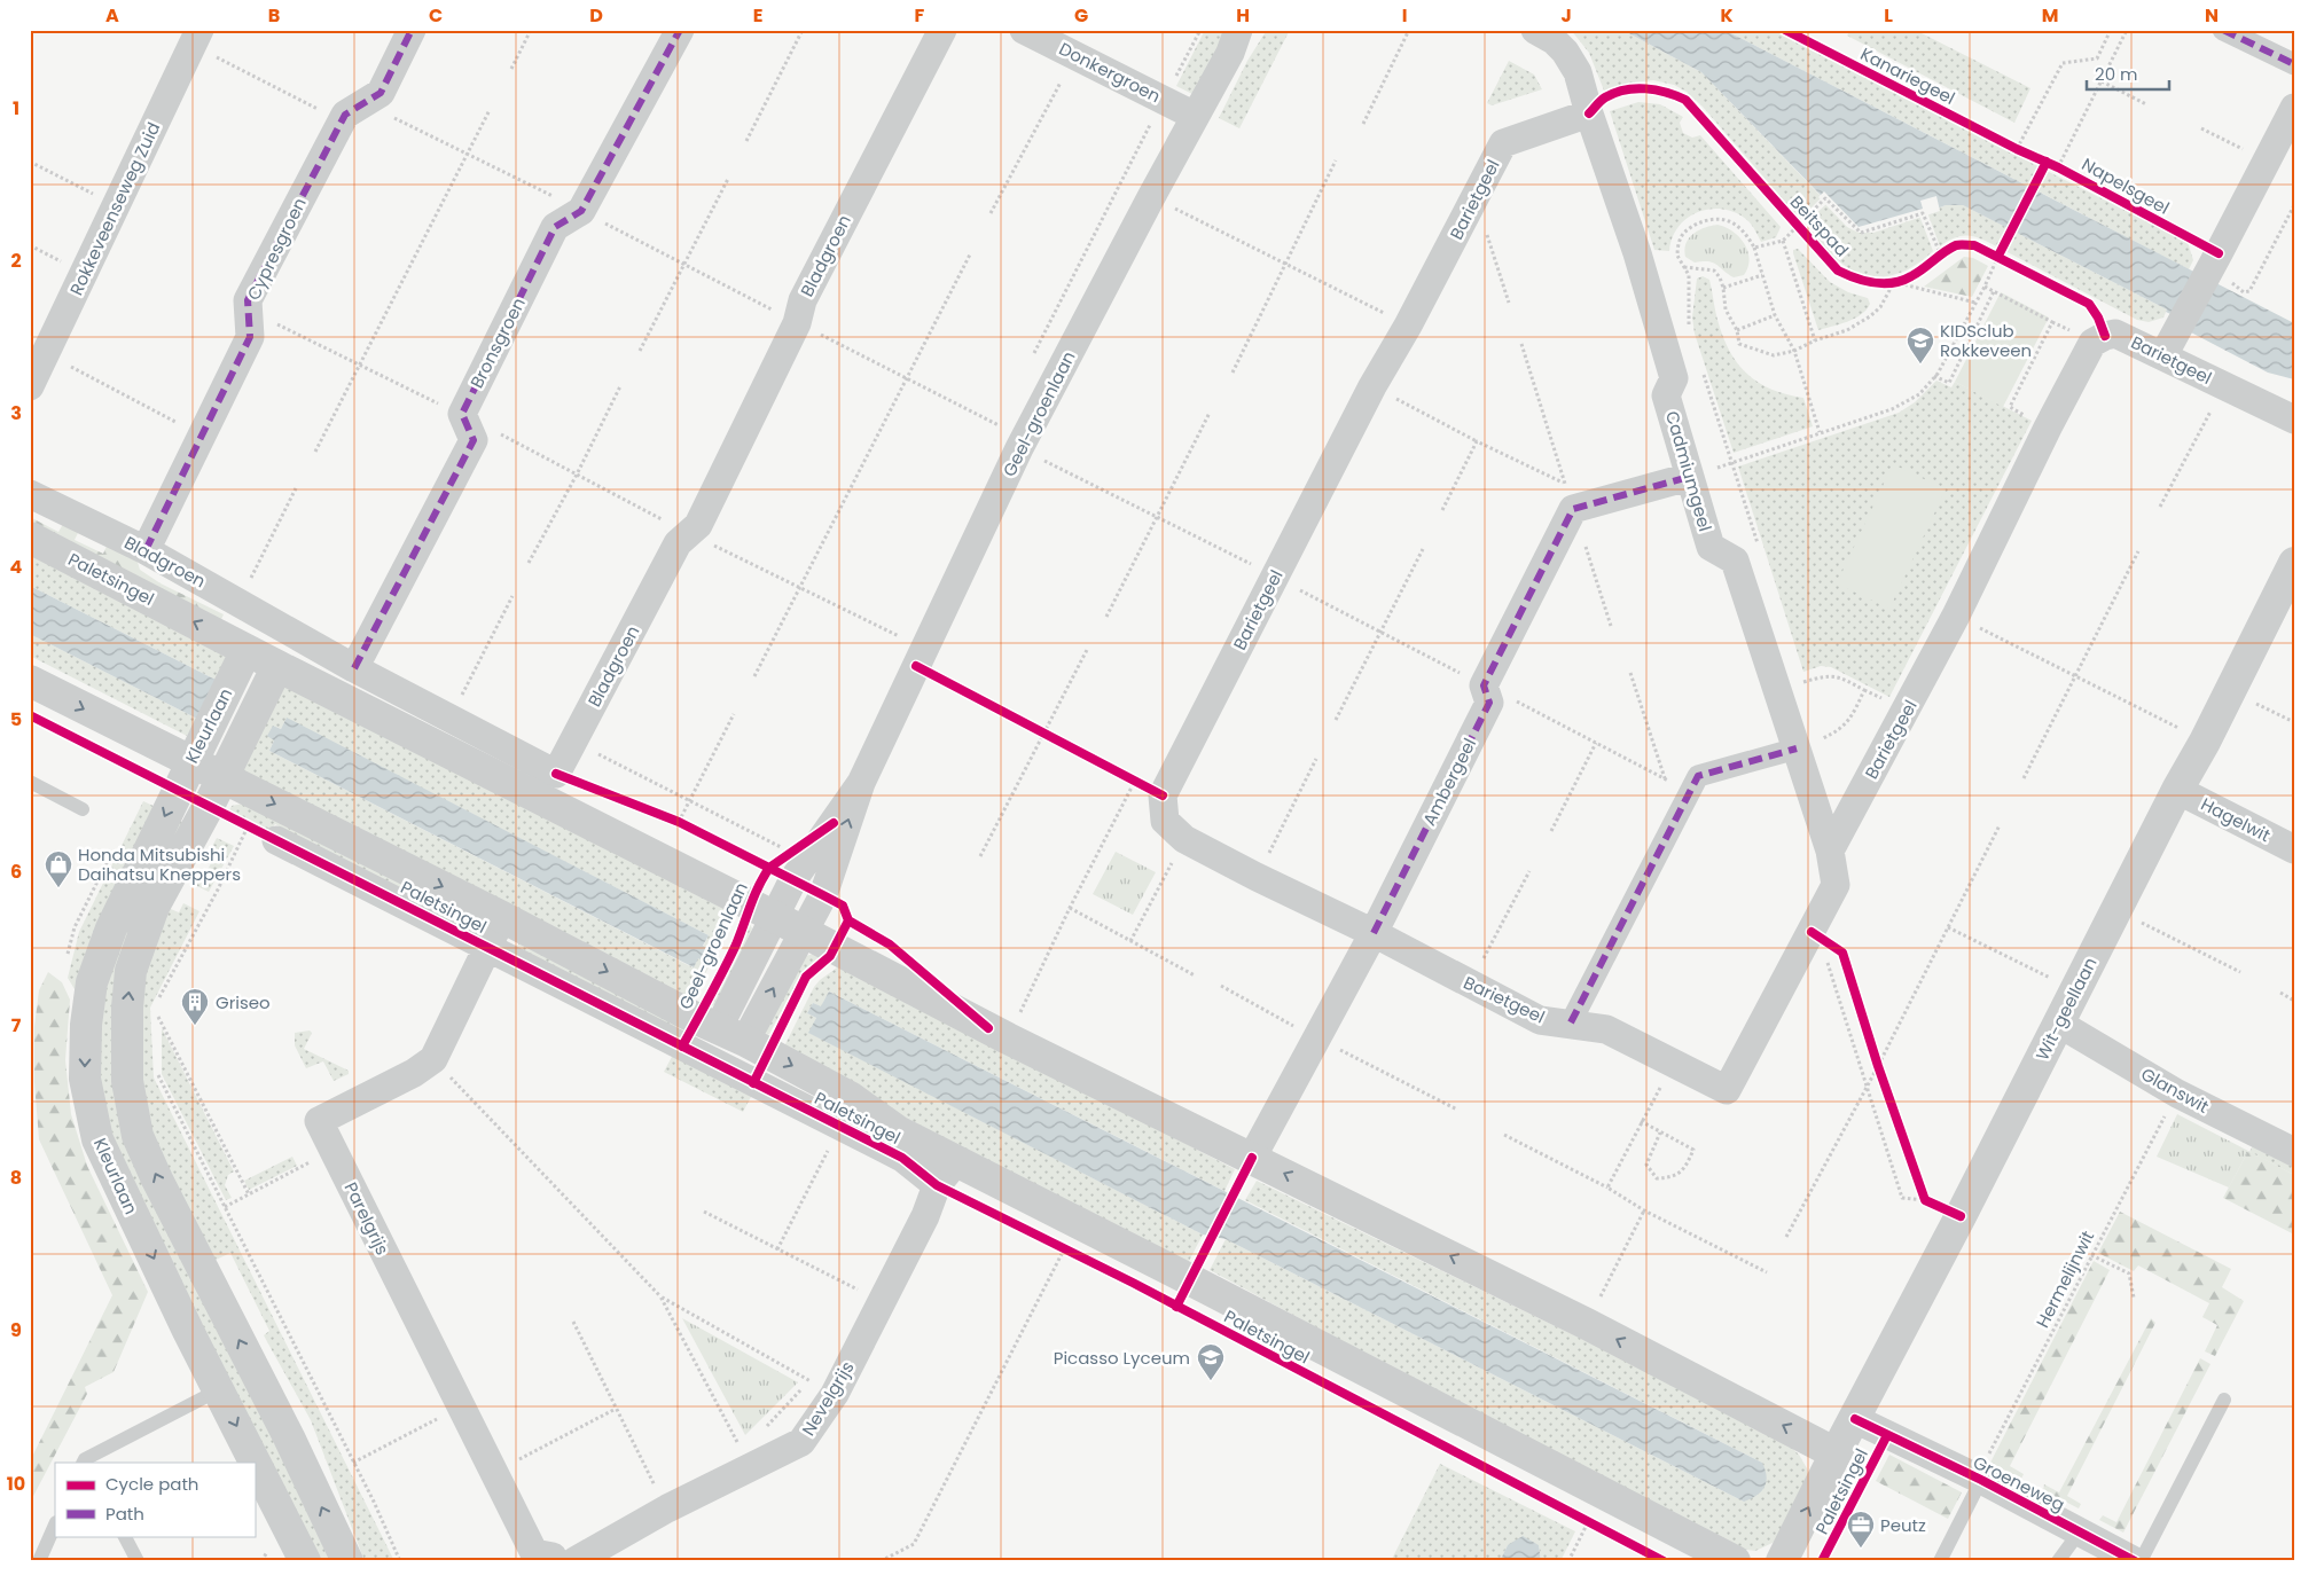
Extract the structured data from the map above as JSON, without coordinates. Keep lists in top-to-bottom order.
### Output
{
  "streets": {
    "street": [
      "Donkergroen",
      "Barietgeel",
      "Rokkeveenseweg Zuid",
      "Cypresgroen",
      "Bladgroen",
      "Bronsgroen",
      "Geel-groenlaan",
      "Cadmiumgeel",
      "Paletsingel",
      "Kleurlaan",
      "Ambergeel",
      "Hagelwit",
      "Wit-geellaan",
      "Glanswit",
      "Parelgrijs",
      "Nevelgrijs",
      "Groeneweg"
    ],
    "path": ["Napelsgeel", "Hermelijnwit"],
    "cycle path": ["Kanariegeel", "Beitspad"]
  },
  "crossings": [
    ["Donkergroen", "Geel-groenlaan"],
    ["Barietgeel", "Cadmiumgeel"],
    ["Barietgeel", "Ambergeel"],
    ["Cypresgroen", "Bladgroen"],
    ["Geel-groenlaan", "Paletsingel"],
    ["Cadmiumgeel", "Ambergeel"],
    ["Paletsingel", "Kleurlaan"],
    ["Paletsingel", "Ambergeel"],
    ["Paletsingel", "Wit-geellaan"],
    ["Paletsingel", "Nevelgrijs"],
    ["Hagelwit", "Wit-geellaan"],
    ["Wit-geellaan", "Glanswit"],
    ["Wit-geellaan", "Groeneweg"],
    ["Glanswit", "Hermelijnwit"],
    ["Parelgrijs", "Nevelgrijs"],
    ["Hermelijnwit", "Groeneweg"]
  ],
  "places": {
    "school or university": ["KIDSclub Rokkeveen", "Picasso Lyceum"],
    "shop": ["Honda Mitsubishi Daihatsu Kneppers"],
    "building": ["Griseo"],
    "office": ["Peutz"]
  },
  "legend": ["Cycle path", "Path"],
  "scale_bar": "20 m",
  "grid": {
    "columns": [
      "A",
      "B",
      "C",
      "D",
      "E",
      "F",
      "G",
      "H",
      "I",
      "J",
      "K",
      "L",
      "M",
      "N"
    ],
    "rows": [
      "1",
      "2",
      "3",
      "4",
      "5",
      "6",
      "7",
      "8",
      "9",
      "10"
    ]
  }
}
